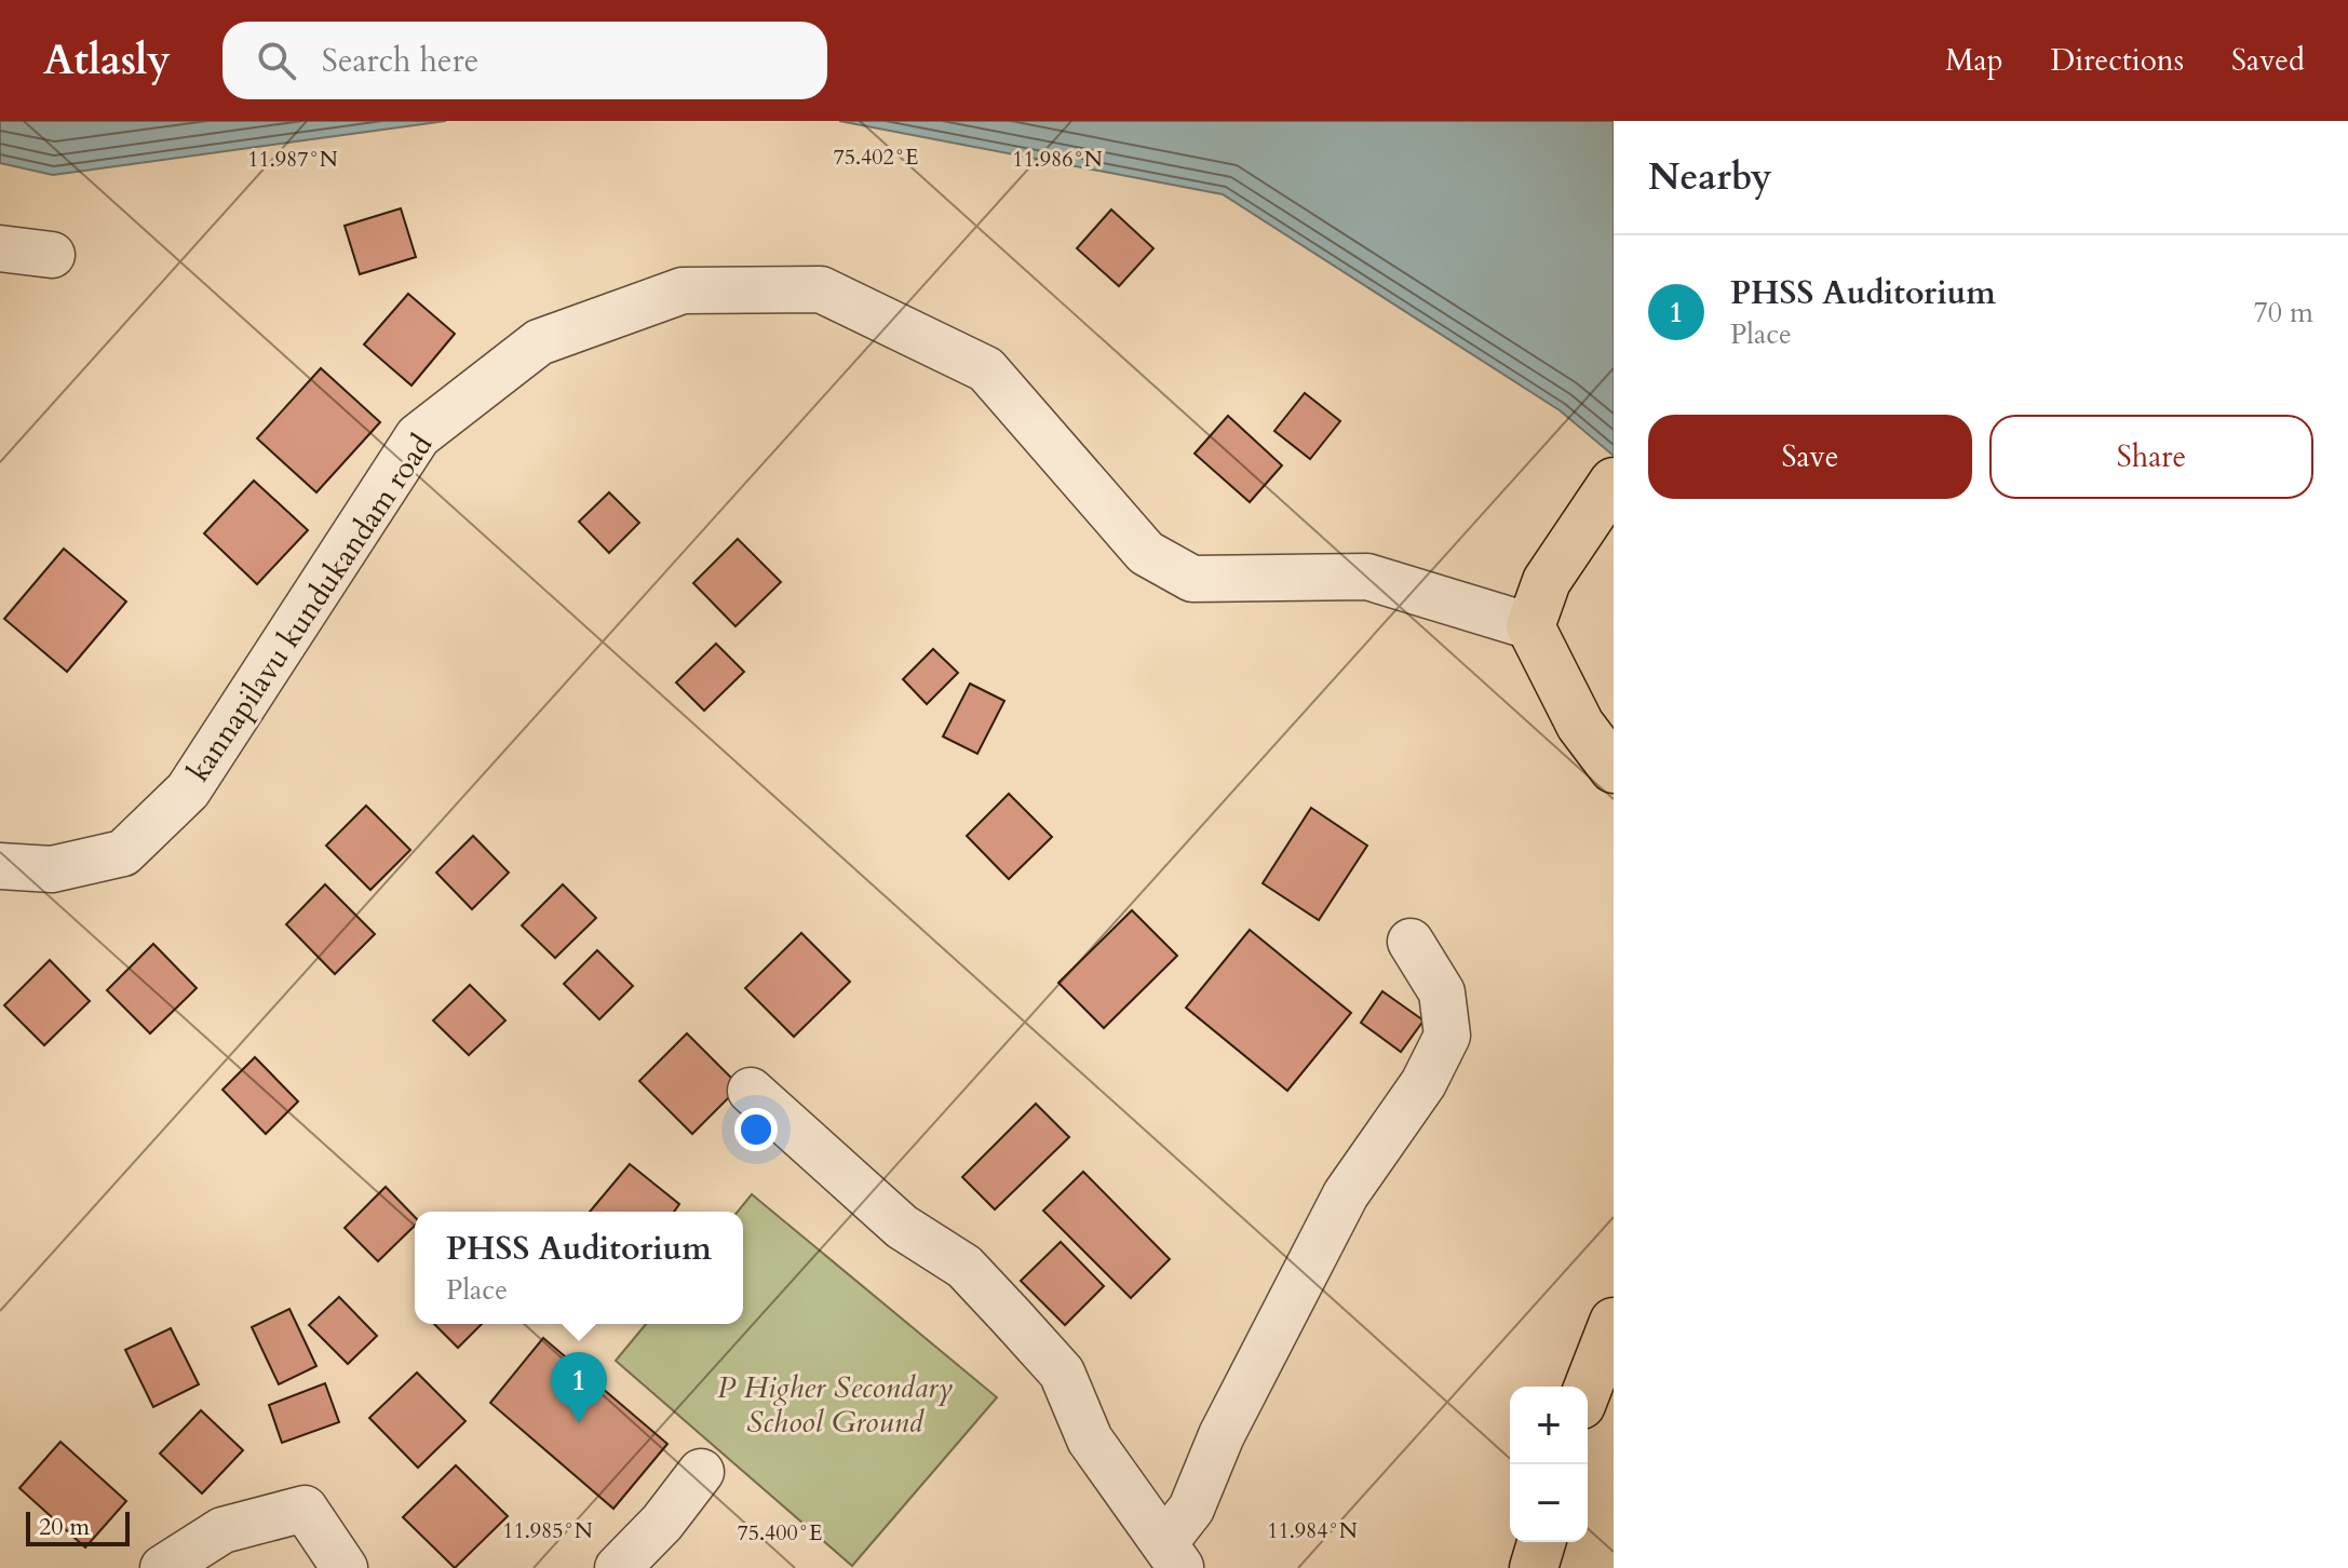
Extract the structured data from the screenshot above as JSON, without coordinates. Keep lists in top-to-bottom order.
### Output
{
  "streets": {
    "street": ["kannapilavu kundukandam road"]
  },
  "parks": ["P Higher Secondary School Ground"],
  "scale_bar": "20 m",
  "page": {
    "header": "Atlasly",
    "search": "Search here",
    "nav": ["Map", "Directions", "Saved"],
    "heading": "Nearby",
    "list": [
      {
        "mark": "1",
        "name": "PHSS Auditorium",
        "note": "Place",
        "value": "70 m"
      }
    ],
    "buttons": ["Save", "Share"],
    "popup": ["PHSS Auditorium", "Place"],
    "pins": "1",
    "map_buttons": ["+", "−"],
    "scale": "20 m"
  },
  "coordinates": [
    "75.402°E",
    "11.987°N",
    "11.986°N",
    "11.985°N",
    "11.984°N",
    "75.400°E"
  ]
}
